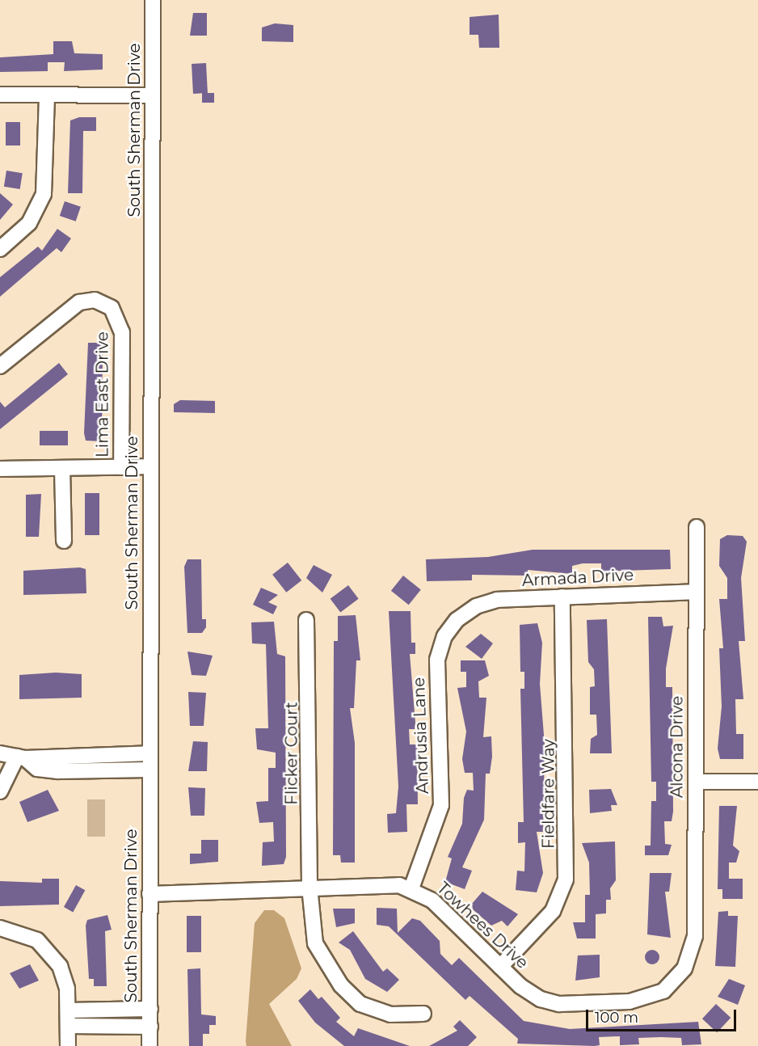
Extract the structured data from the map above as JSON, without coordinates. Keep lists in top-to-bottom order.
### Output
{
  "streets": {
    "street": [
      "South Sherman Drive",
      "Lima East Drive",
      "Armada Drive",
      "Andrusia Lane",
      "Alcona Drive",
      "Flicker Court",
      "Fieldfare Way",
      "Towhees Drive"
    ]
  },
  "crossings": [
    ["South Sherman Drive", "Towhees Drive"],
    ["Armada Drive", "Andrusia Lane"],
    ["Armada Drive", "Alcona Drive"],
    ["Armada Drive", "Fieldfare Way"],
    ["Andrusia Lane", "Towhees Drive"],
    ["Alcona Drive", "Towhees Drive"],
    ["Flicker Court", "Towhees Drive"],
    ["Fieldfare Way", "Towhees Drive"]
  ],
  "scale_bar": "100 m"
}
